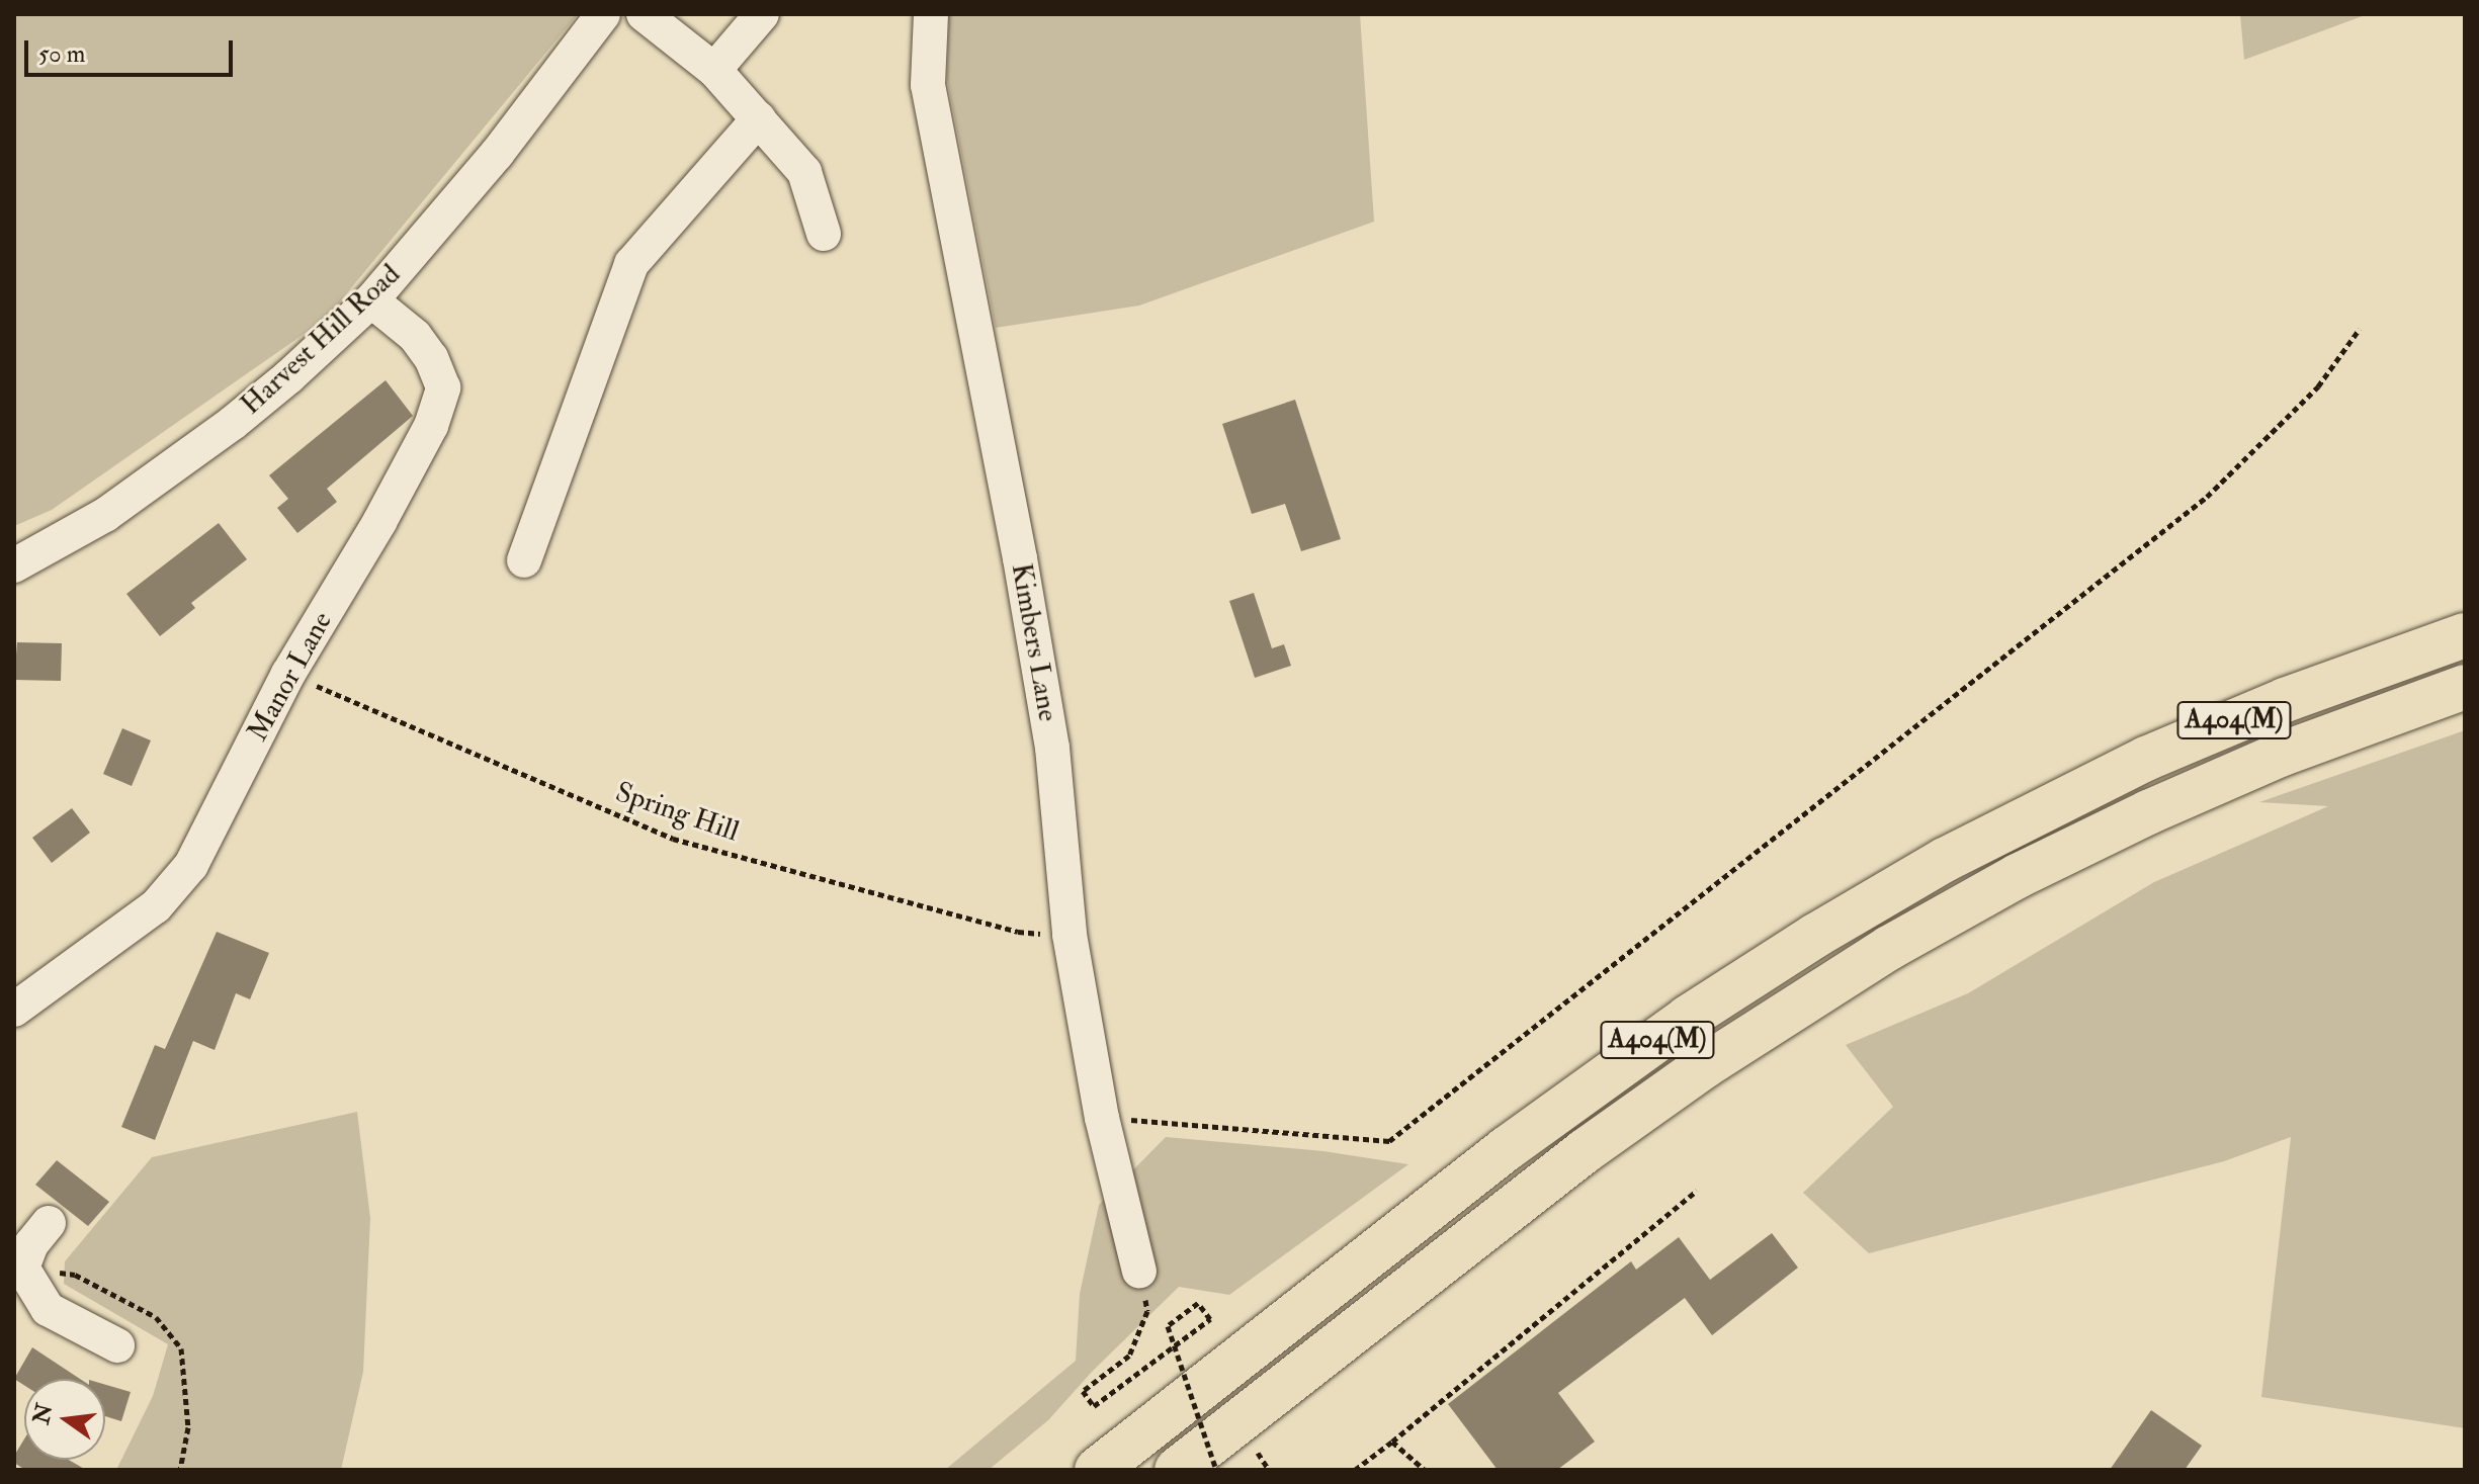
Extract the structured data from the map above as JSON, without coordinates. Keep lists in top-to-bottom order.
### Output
{
  "streets": {
    "highway": ["A404(M)"],
    "street": ["Harvest Hill Road", "Kimbers Lane", "Manor Lane"],
    "path": ["Spring Hill"]
  },
  "crossings": [
    ["Harvest Hill Road", "Manor Lane"],
    ["Kimbers Lane", "Spring Hill"],
    ["Manor Lane", "Spring Hill"]
  ],
  "scale_bar": "50 m",
  "north": "left"
}
